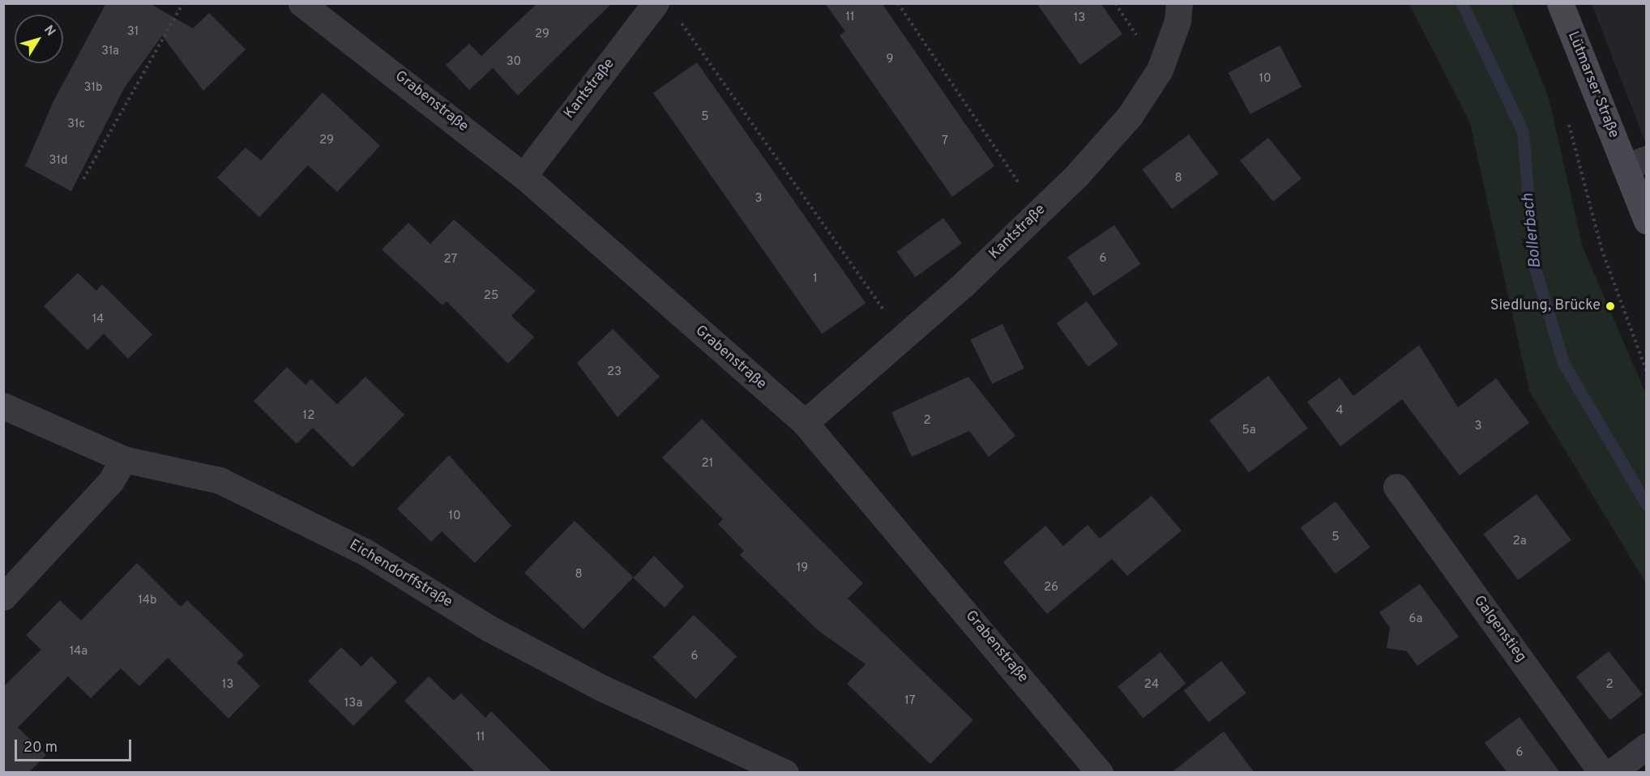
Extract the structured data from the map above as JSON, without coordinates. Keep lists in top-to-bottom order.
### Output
{
  "streets": {
    "main road": ["Lütmarser Straße"],
    "street": [
      "Kantstraße",
      "Grabenstraße",
      "Eichendorffstraße",
      "Galgenstieg"
    ]
  },
  "crossings": [
    ["Kantstraße", "Grabenstraße"]
  ],
  "water": ["Bollerbach"],
  "places": ["Siedlung, Brücke"],
  "house_numbers": [
    "11",
    "13",
    "31",
    "29",
    "31a",
    "9",
    "30",
    "10",
    "31b",
    "5",
    "31c",
    "29",
    "7",
    "31d",
    "8",
    "3",
    "6",
    "27",
    "1",
    "25",
    "14",
    "23",
    "4",
    "12",
    "2",
    "3",
    "5a",
    "21",
    "10",
    "5",
    "2a",
    "19",
    "8",
    "26",
    "14b",
    "6a",
    "14a",
    "6",
    "13",
    "24",
    "2",
    "17",
    "13a",
    "11",
    "6"
  ],
  "scale_bar": "20 m",
  "north": "top right"
}
